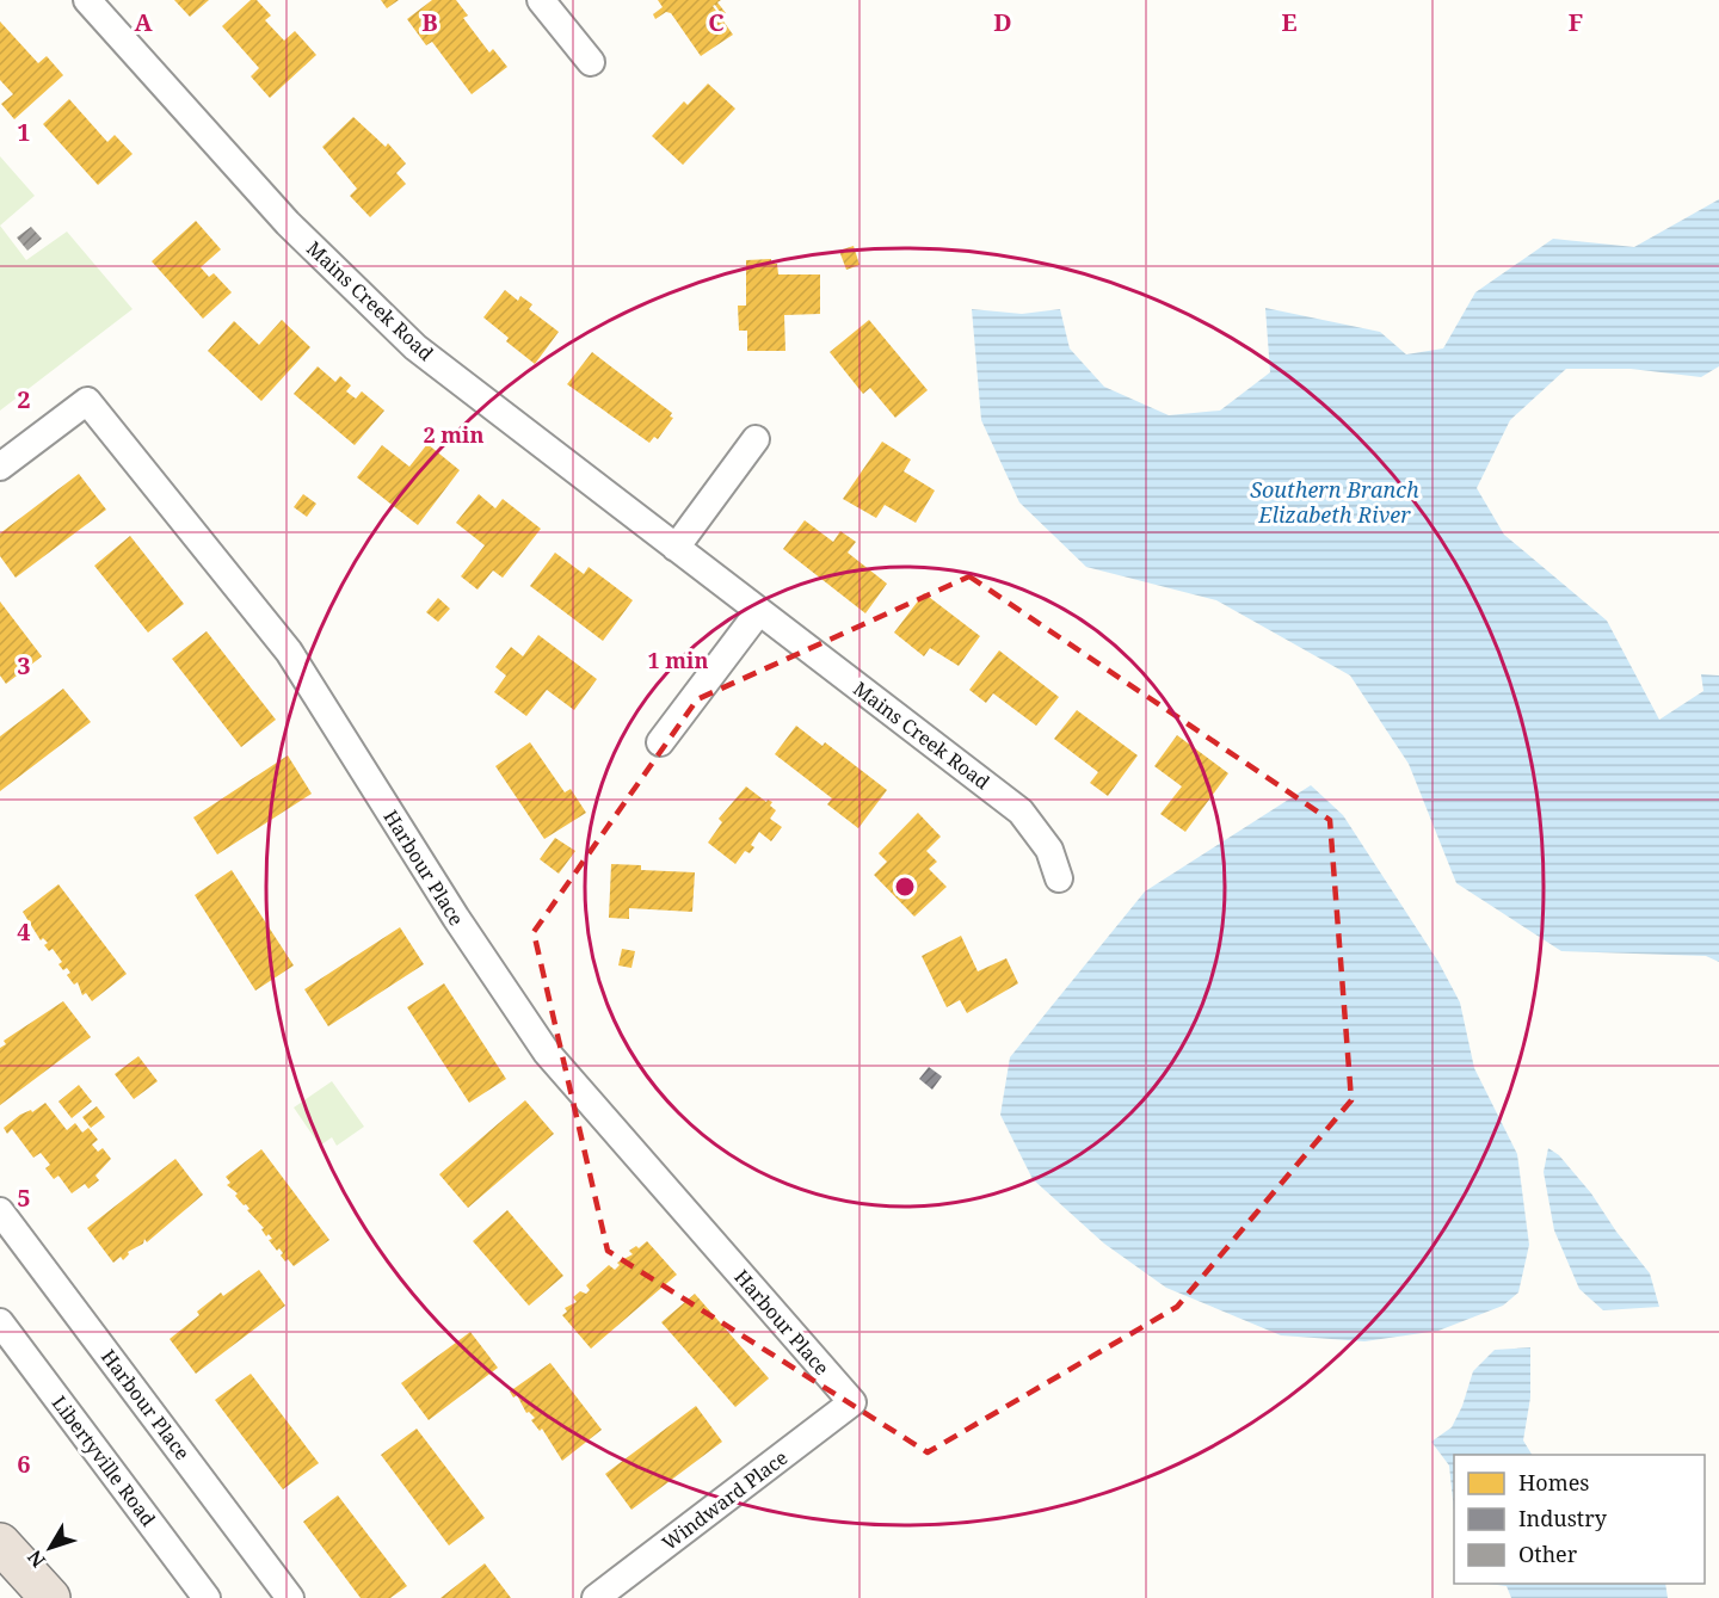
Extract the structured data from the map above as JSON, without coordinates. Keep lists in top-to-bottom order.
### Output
{
  "streets": {
    "street": [
      "Mains Creek Road",
      "Harbour Place",
      "Libertyville Road",
      "Windward Place"
    ]
  },
  "crossings": [
    ["Harbour Place", "Windward Place"]
  ],
  "water": ["Southern Branch Elizabeth River"],
  "legend": ["Homes", "Industry", "Other"],
  "north": "bottom left",
  "grid": {
    "columns": [
      "A",
      "B",
      "C",
      "D",
      "E",
      "F"
    ],
    "rows": [
      "1",
      "2",
      "3",
      "4",
      "5",
      "6"
    ]
  },
  "rings": ["2 min", "1 min"]
}
